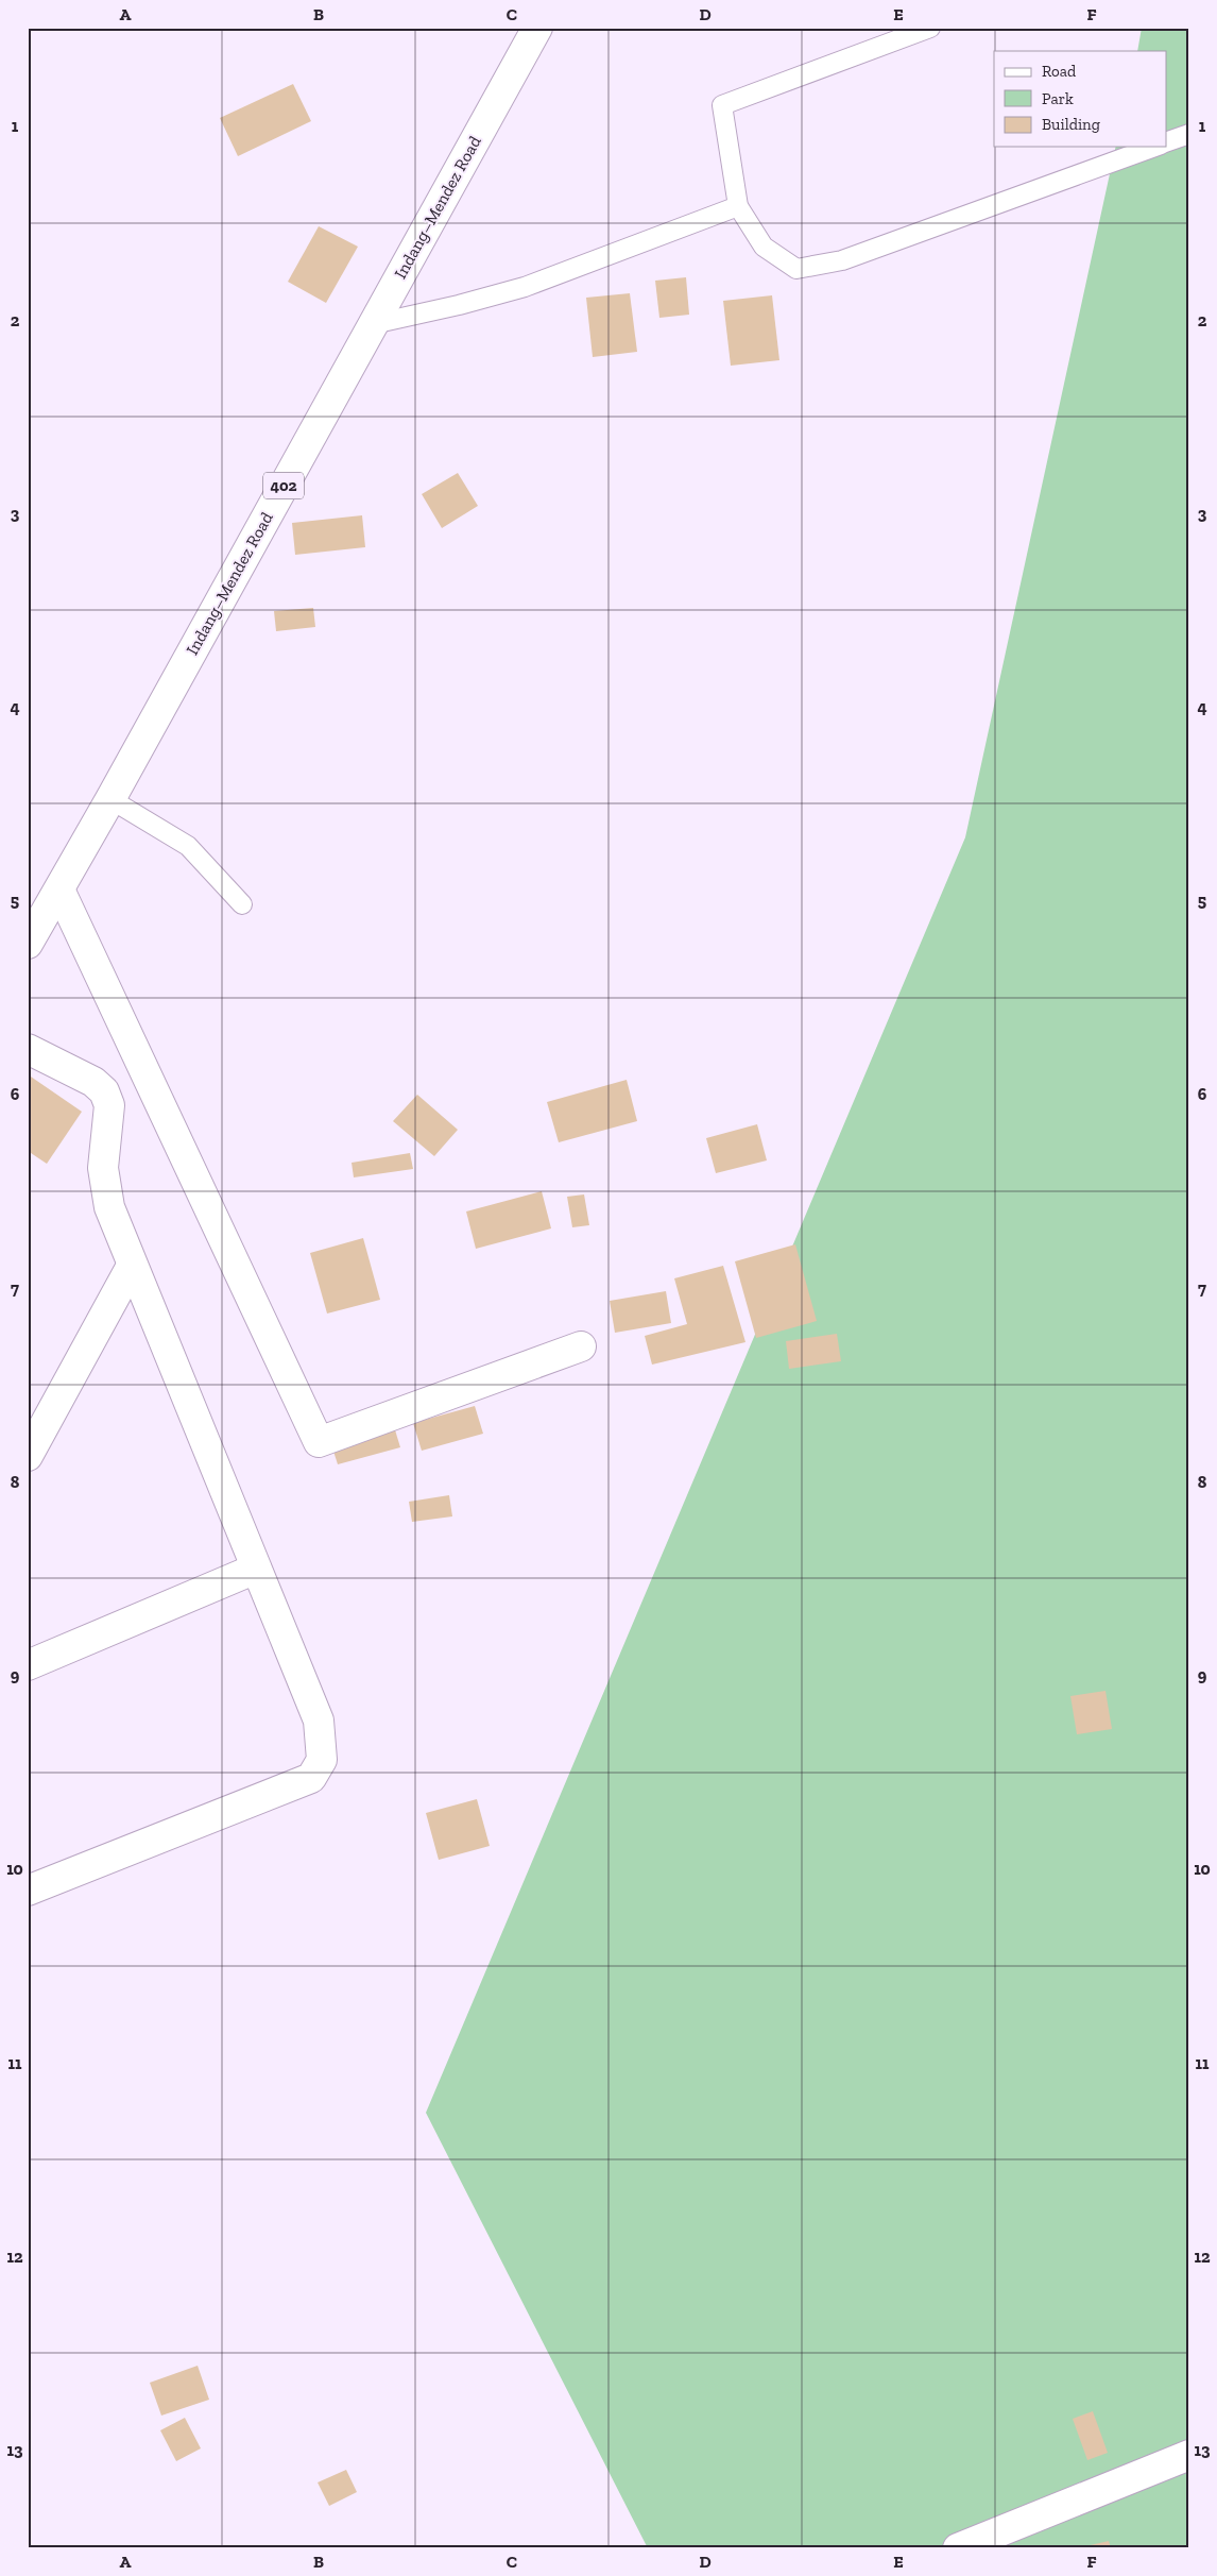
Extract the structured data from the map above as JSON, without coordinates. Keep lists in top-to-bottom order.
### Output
{
  "streets": {
    "street": ["Indang–Mendez Road", "402"]
  },
  "legend": ["Road", "Park", "Building"],
  "grid": {
    "columns": [
      "A",
      "B",
      "C",
      "D",
      "E",
      "F"
    ],
    "rows": [
      "1",
      "2",
      "3",
      "4",
      "5",
      "6",
      "7",
      "8",
      "9",
      "10",
      "11",
      "12",
      "13"
    ]
  }
}
